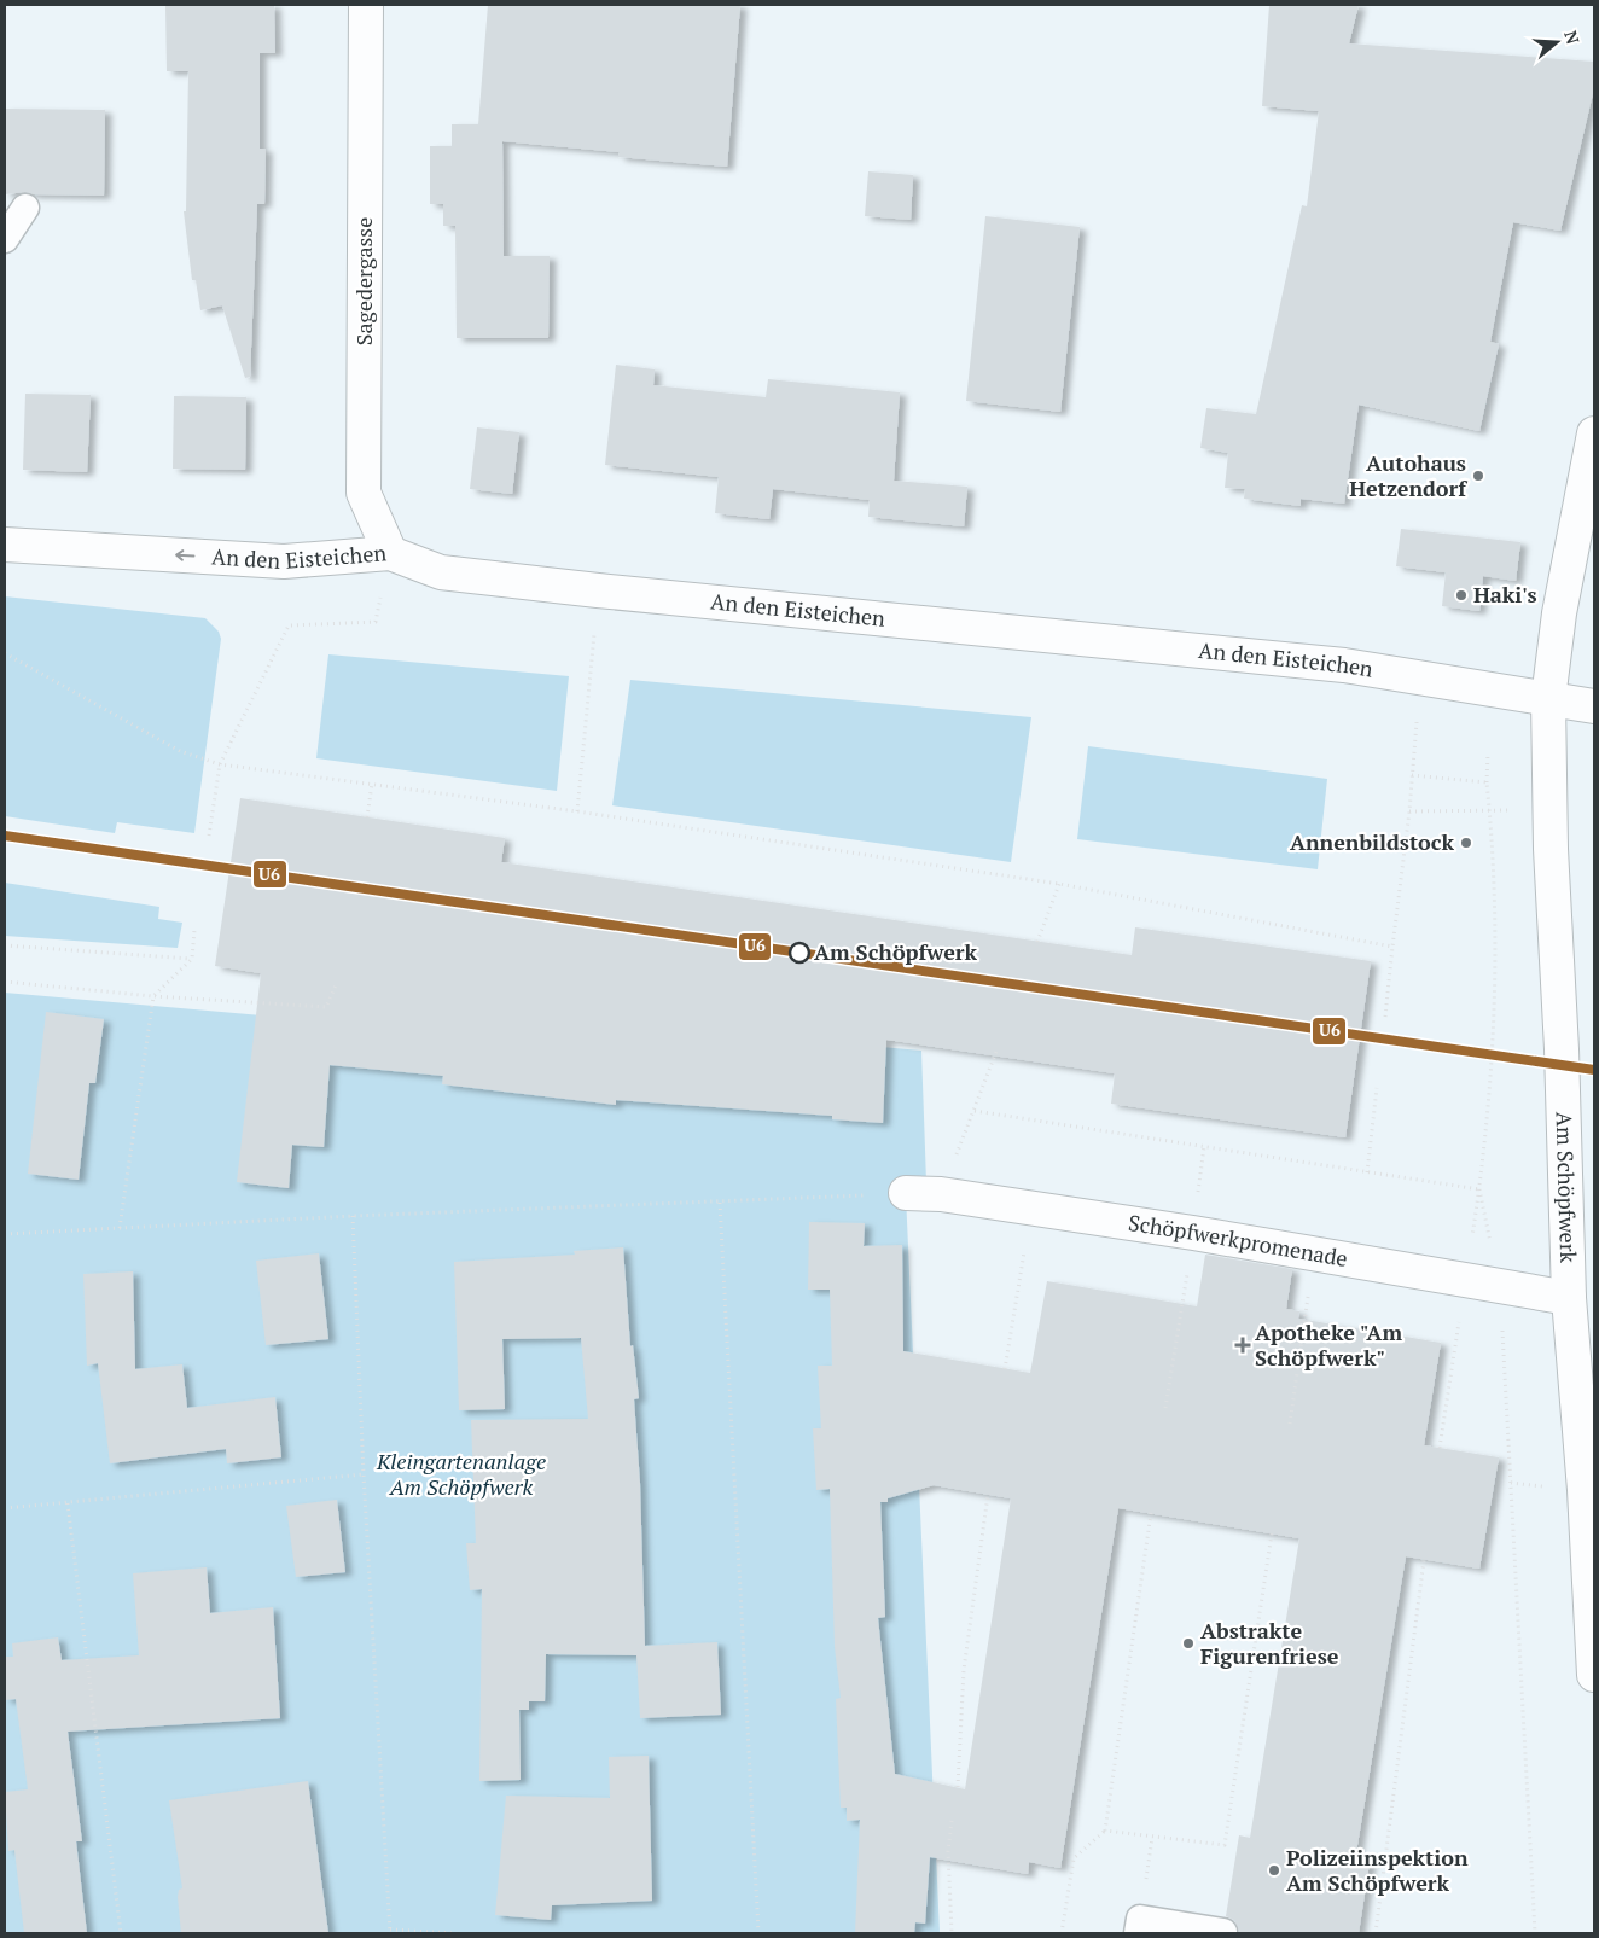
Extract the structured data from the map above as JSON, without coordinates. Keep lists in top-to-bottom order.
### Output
{
  "streets": {
    "street": [
      "Sagedergasse",
      "An den Eisteichen",
      "Am Schöpfwerk",
      "Schöpfwerkpromenade"
    ]
  },
  "crossings": [
    ["Sagedergasse", "An den Eisteichen"],
    ["An den Eisteichen", "Am Schöpfwerk"],
    ["Am Schöpfwerk", "Schöpfwerkpromenade"]
  ],
  "parks": ["Kleingartenanlage Am Schöpfwerk"],
  "places": {
    "other": [
      "Autohaus Hetzendorf",
      "Haki's",
      "Annenbildstock",
      "Am Schöpfwerk",
      "Abstrakte Figurenfriese",
      "Polizeiinspektion Am Schöpfwerk"
    ],
    "health": ["Apotheke \"Am Schöpfwerk\""]
  },
  "lines": ["transit line U6"],
  "north": "right"
}
